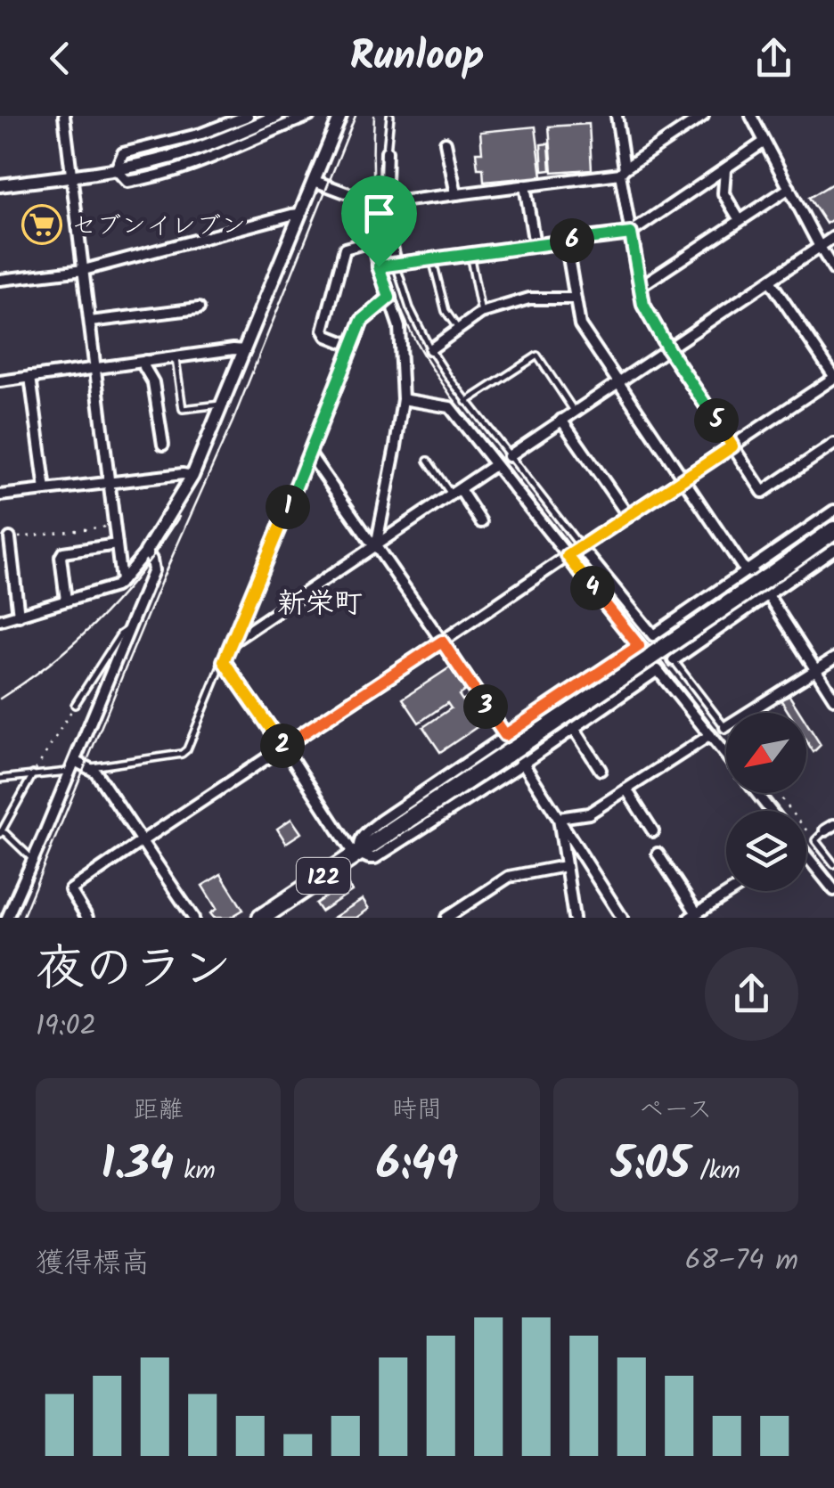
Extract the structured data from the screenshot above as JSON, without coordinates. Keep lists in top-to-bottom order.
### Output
{
  "streets": {
    "highway": ["122"]
  },
  "districts": ["新栄町"],
  "places": {
    "supermarket": ["セブンイレブン"]
  },
  "north": "bottom left",
  "page": {
    "header": "Runloop",
    "pins": [
      "6",
      "5",
      "1",
      "4",
      "3",
      "2"
    ],
    "heading": ["夜のラン", "19:02"],
    "stats": [
      ["距離", "1.34 km"],
      ["時間", "6:49"],
      ["ペース", "5:05 /km"]
    ],
    "chart": ["獲得標高", "68–74 m"]
  }
}
